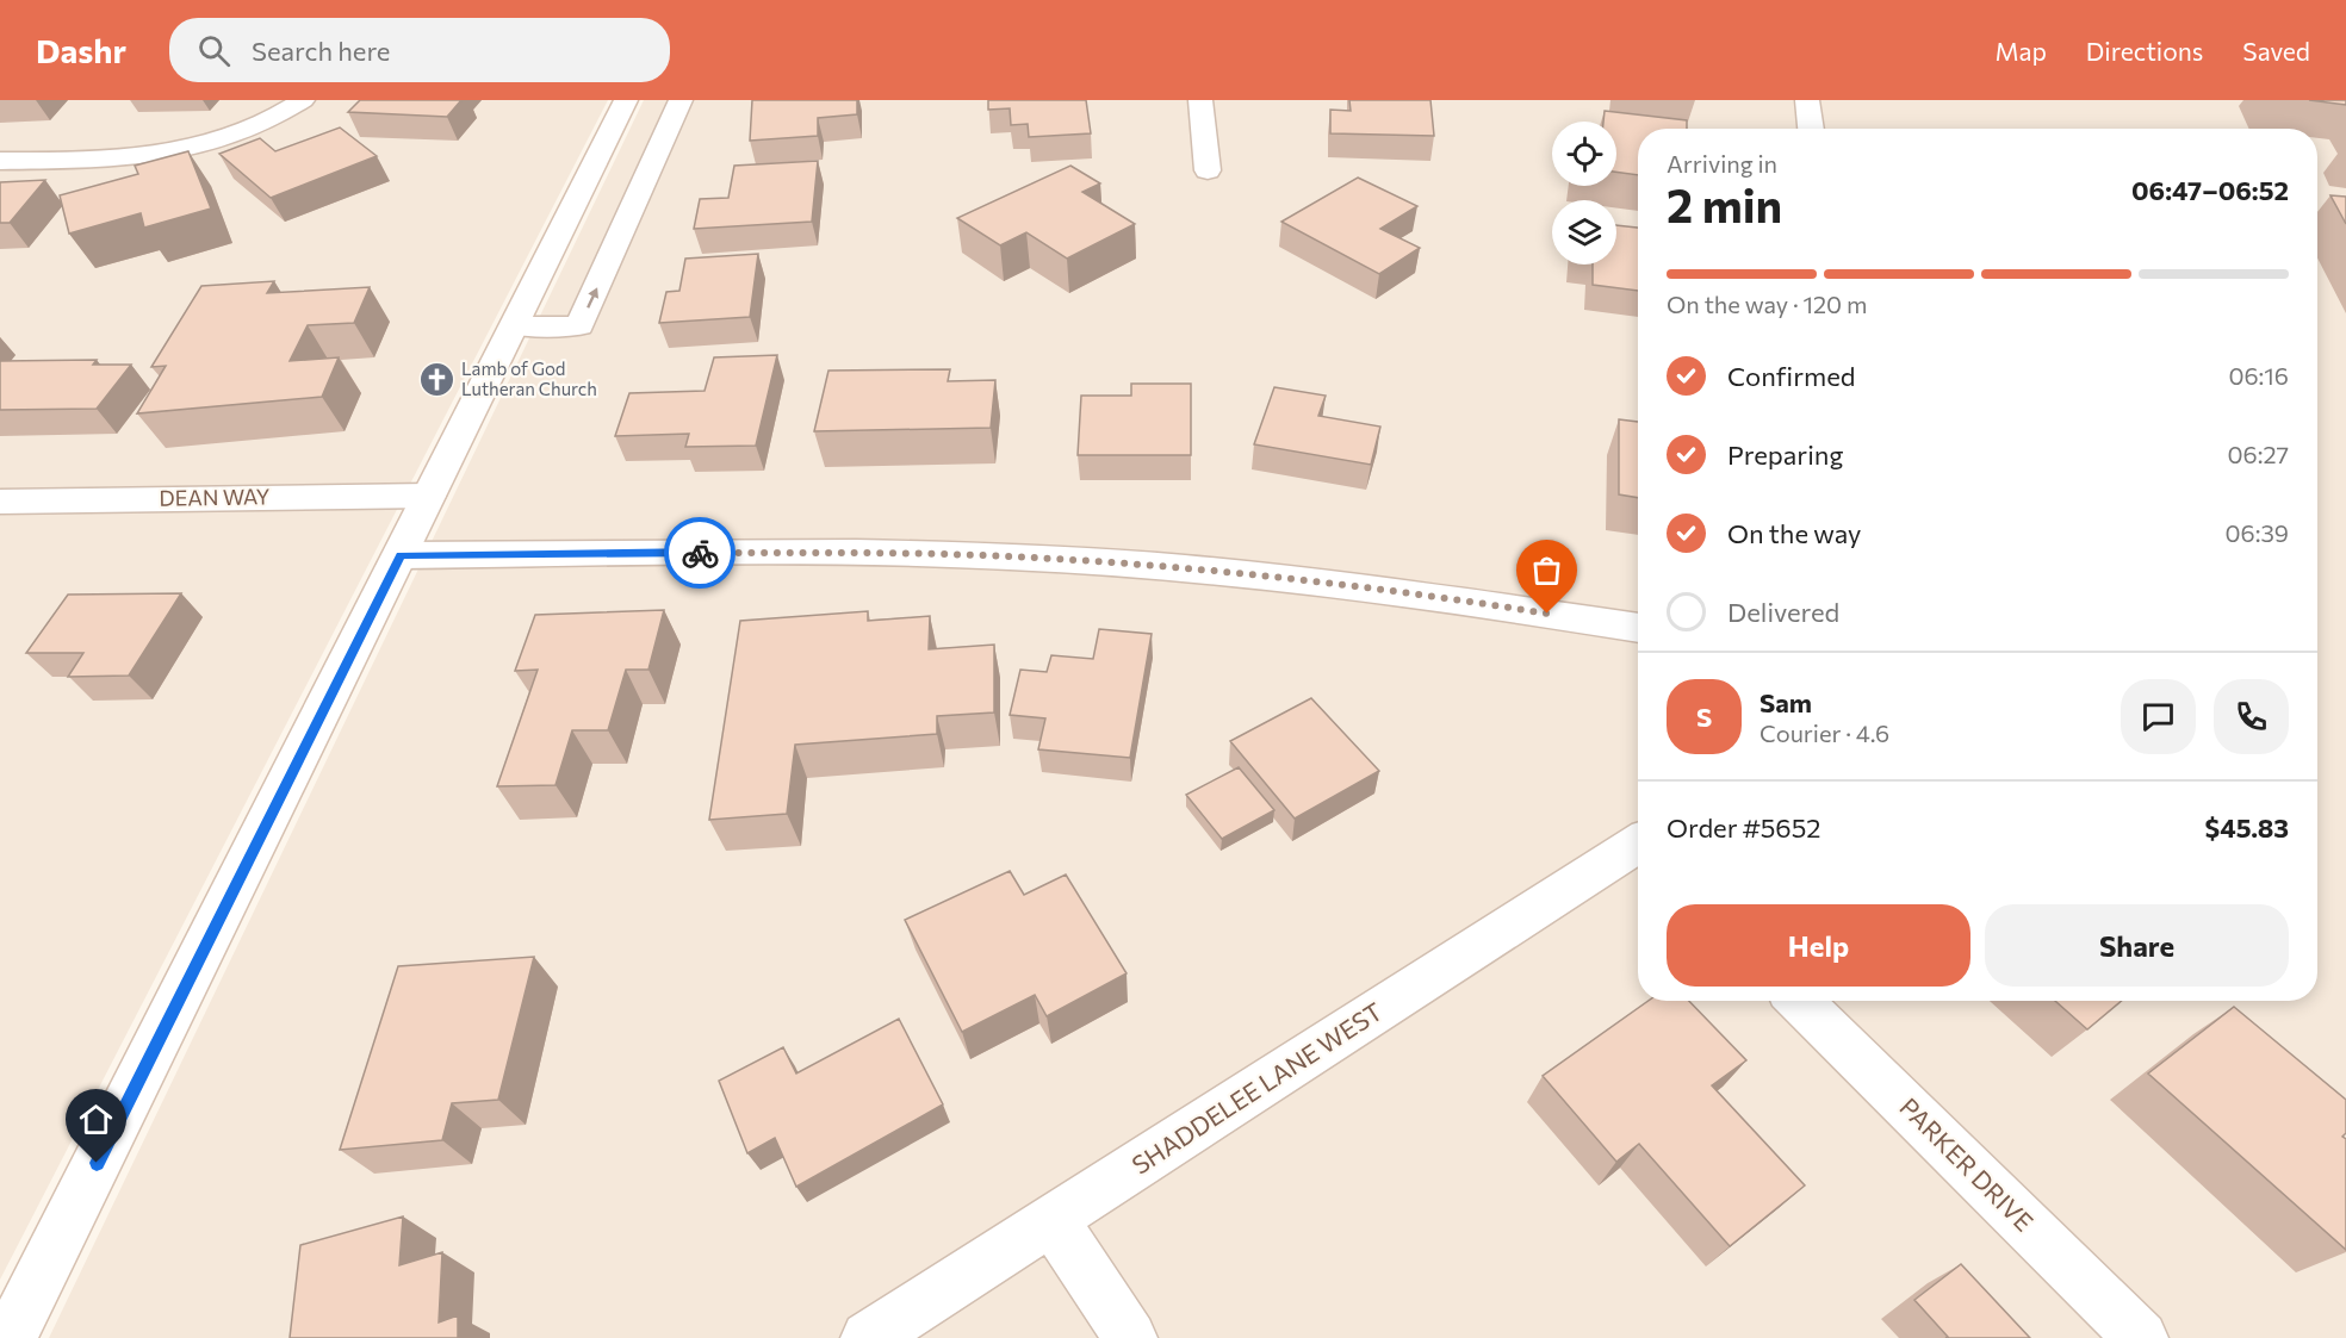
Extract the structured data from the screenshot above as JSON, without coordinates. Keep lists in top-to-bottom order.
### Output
{
  "streets": {
    "street": ["DEAN WAY", "SHADDELEE LANE WEST", "PARKER DRIVE"]
  },
  "places": {
    "church": ["Lamb of God Lutheran Church"]
  },
  "page": {
    "header": "Dashr",
    "search": "Search here",
    "nav": ["Map", "Directions", "Saved"],
    "heading": ["2 min", "Arriving in", "06:47–06:52"],
    "panel": [
      "Sam",
      "Courier · 4.6",
      "Order #5652",
      "$45.83"
    ],
    "bar": "On the way · 120 m",
    "list": [
      ["Confirmed", "06:16"],
      ["Preparing", "06:27"],
      ["On the way", "06:39"],
      "Delivered"
    ],
    "round": "S",
    "buttons": ["Help", "Share"]
  }
}
